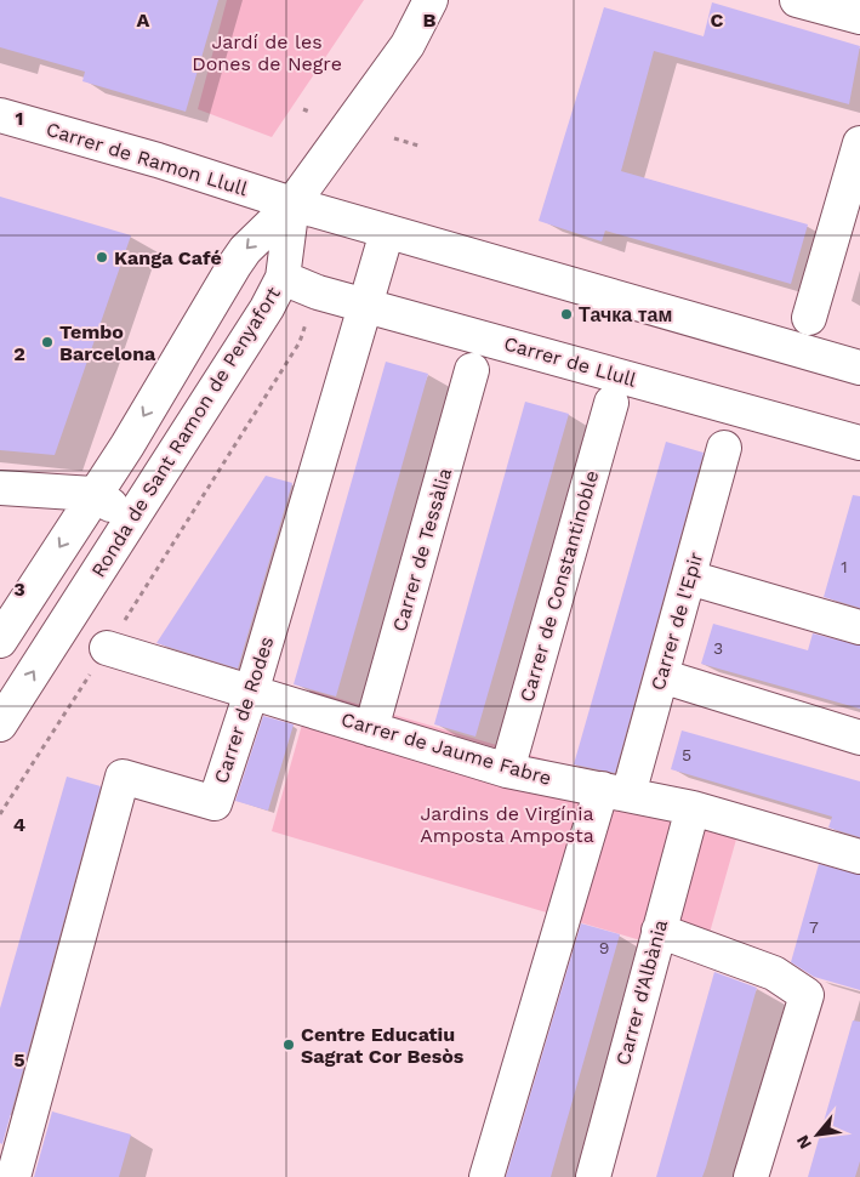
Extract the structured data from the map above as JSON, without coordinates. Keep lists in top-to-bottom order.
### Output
{
  "streets": {
    "street": [
      "Carrer de Ramon Llull",
      "Carrer de Llull",
      "Ronda de Sant Ramon de Penyafort",
      "Carrer de Tessàlia",
      "Carrer de Constantinoble",
      "Carrer de l'Epir",
      "Carrer de Rodes",
      "Carrer de Jaume Fabre",
      "Carrer d'Albània"
    ]
  },
  "crossings": [
    ["Carrer de Ramon Llull", "Ronda de Sant Ramon de Penyafort"],
    ["Carrer de Llull", "Ronda de Sant Ramon de Penyafort"],
    ["Carrer de Llull", "Carrer de Rodes"],
    ["Carrer de Tessàlia", "Carrer de Jaume Fabre"],
    ["Carrer de Constantinoble", "Carrer de Jaume Fabre"],
    ["Carrer de l'Epir", "Carrer de Jaume Fabre"],
    ["Carrer de Rodes", "Carrer de Jaume Fabre"],
    ["Carrer de Jaume Fabre", "Carrer d'Albània"]
  ],
  "parks": ["Jardí de les Dones de Negre", "Jardins de Virgínia Amposta Amposta"],
  "places": [
    "Kanga Café",
    "Тачка там",
    "Tembo Barcelona",
    "Centre Educatiu Sagrat Cor Besòs"
  ],
  "house_numbers": [
    "1",
    "3",
    "5",
    "7",
    "9"
  ],
  "north": "bottom left",
  "grid": {
    "columns": ["A", "B", "C"],
    "rows": [
      "1",
      "2",
      "3",
      "4",
      "5"
    ]
  }
}
